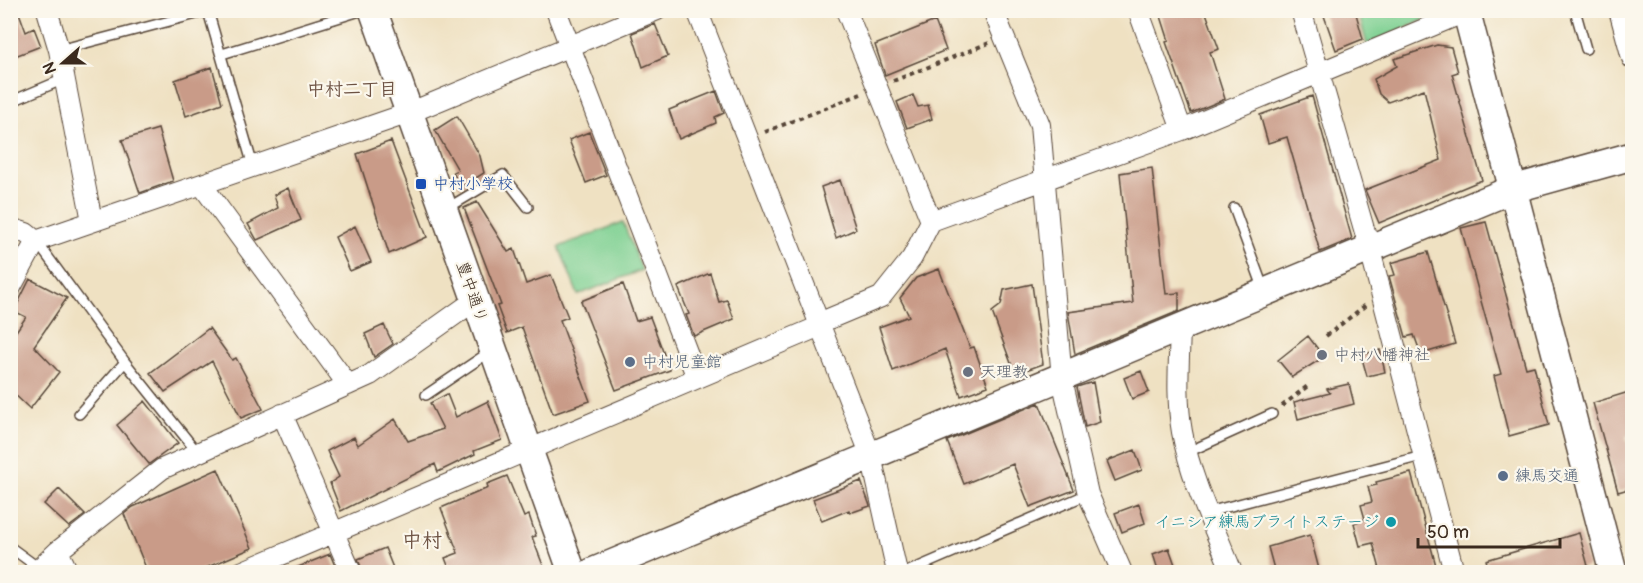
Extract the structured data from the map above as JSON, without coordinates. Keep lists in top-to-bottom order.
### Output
{
  "streets": {
    "street": ["豊中通り"]
  },
  "districts": ["中村二丁目", "中村"],
  "places": {
    "transit": ["中村小学校"],
    "other": [
      "中村八幡神社",
      "中村児童館",
      "天理教",
      "練馬交通",
      "イニシア練馬ブライトステージ"
    ]
  },
  "scale_bar": "50 m",
  "north": "left"
}
